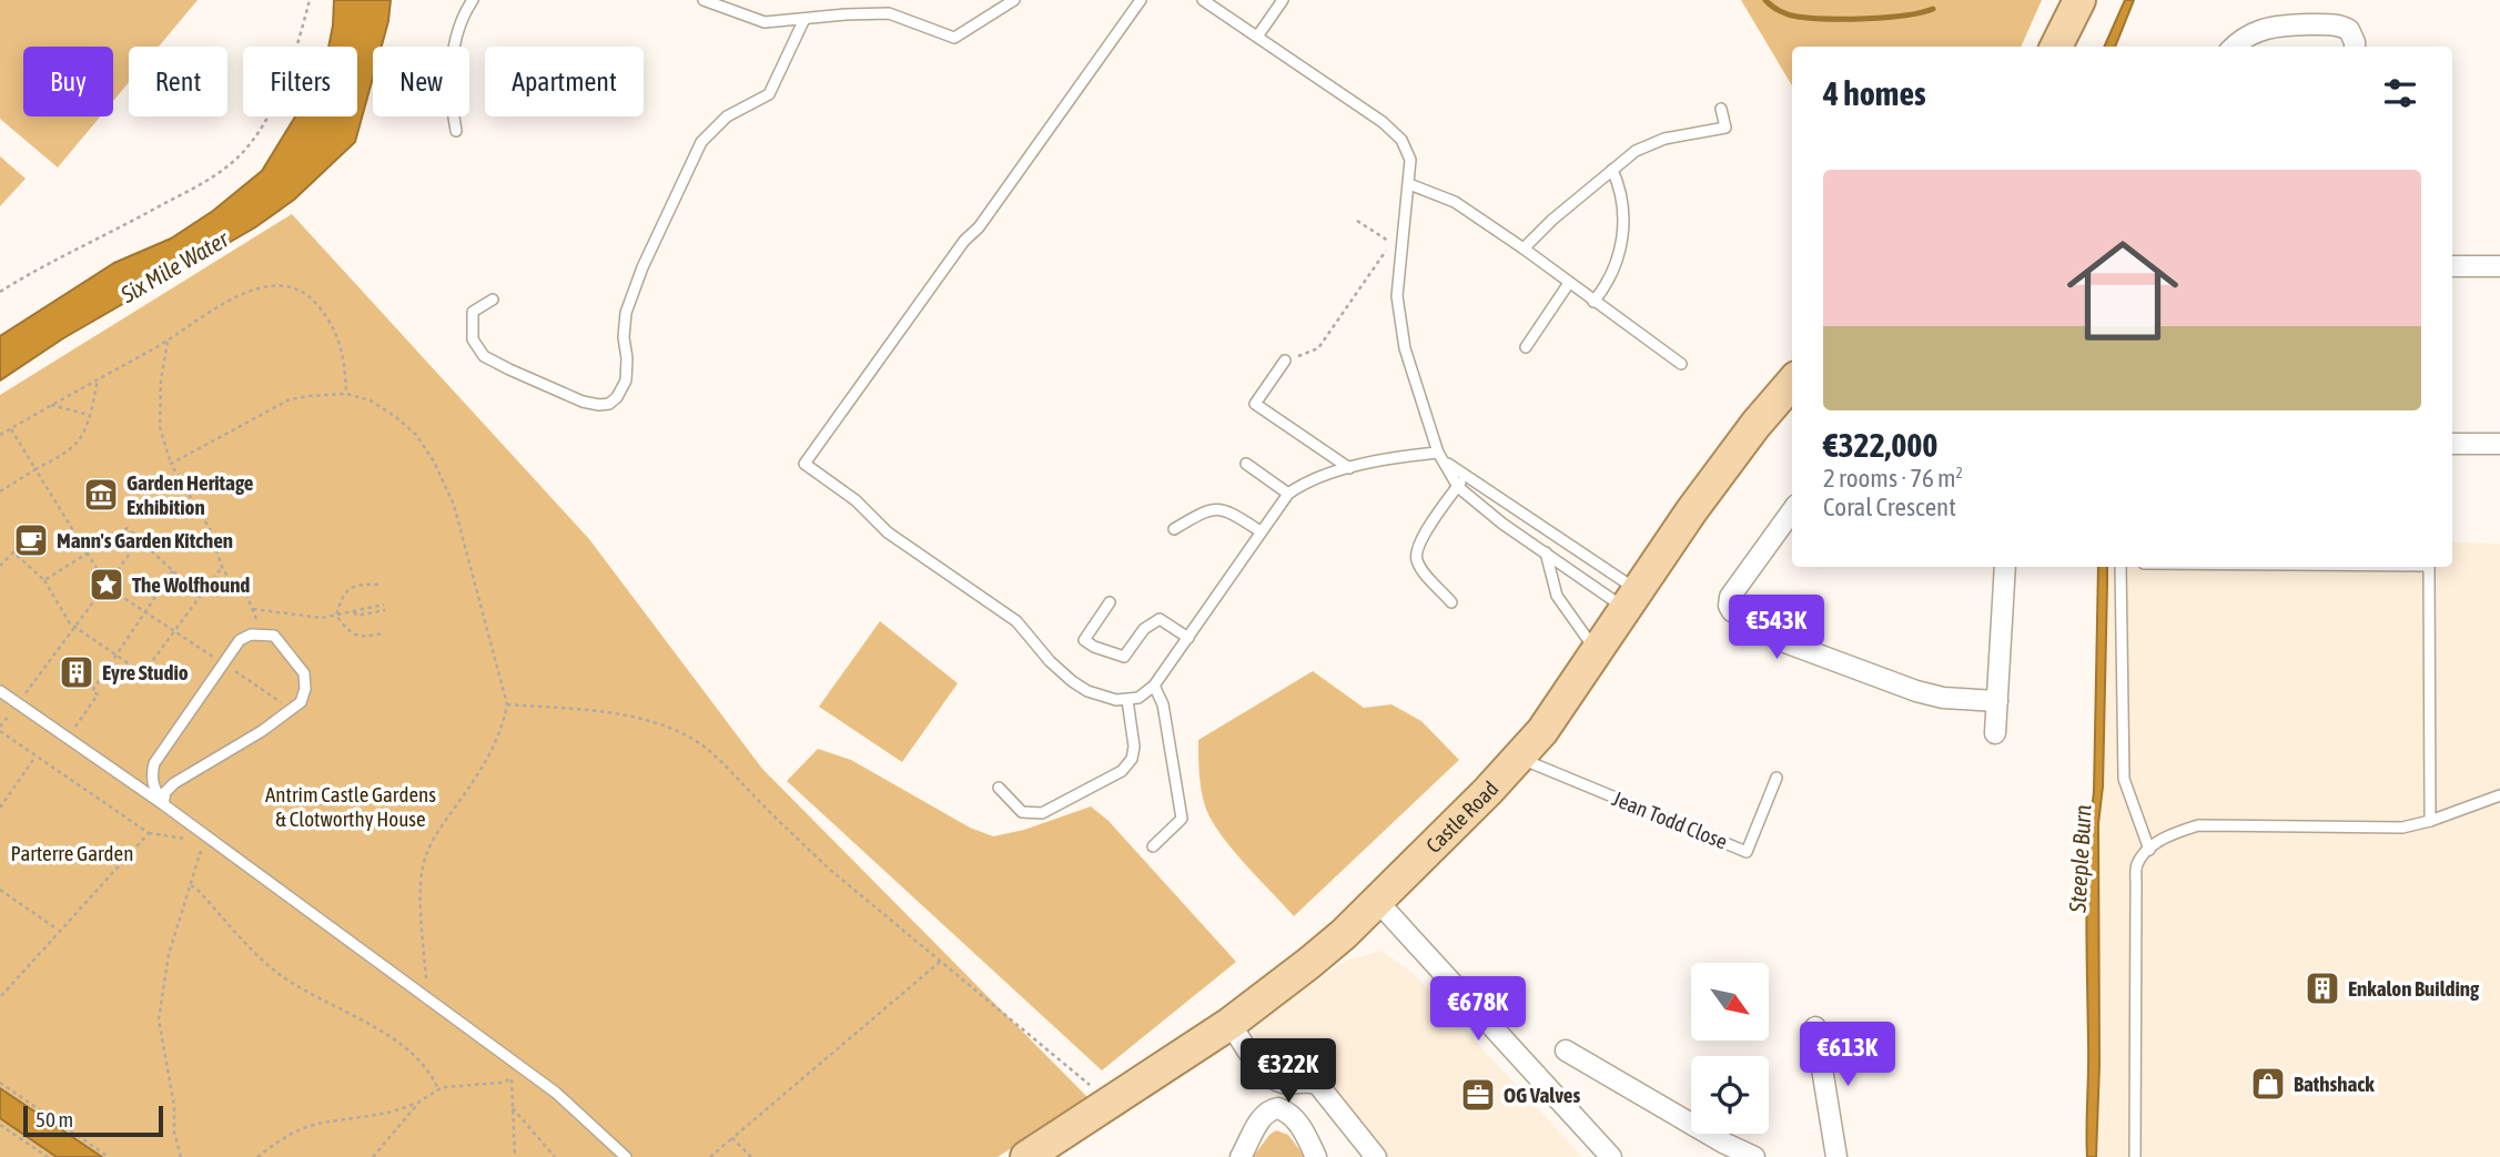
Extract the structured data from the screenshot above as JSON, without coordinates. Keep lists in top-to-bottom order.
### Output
{
  "streets": {
    "main road": ["Castle Road"],
    "lane": ["Jean Todd Close"]
  },
  "crossings": [
    ["Castle Road", "Jean Todd Close"]
  ],
  "water": ["Six Mile Water", "Steeple Burn"],
  "parks": ["Antrim Castle Gardens & Clotworthy House", "Parterre Garden"],
  "places": {
    "museum": ["Garden Heritage Exhibition"],
    "cafe": ["Mann's Garden Kitchen"],
    "place": ["The Wolfhound"],
    "building": ["Eyre Studio", "Enkalon Building"],
    "shop": ["Bathshack"],
    "office": ["OG Valves"]
  },
  "scale_bar": "50 m",
  "north": "bottom right",
  "page": {
    "chip": [
      "Buy",
      "Rent",
      "Filters",
      "New",
      "Apartment"
    ],
    "heading": "4 homes",
    "list": [
      {
        "name": "€322,000",
        "note": "2 rooms · 76 m² · Coral Crescent"
      }
    ],
    "price": [
      "€543K",
      "€678K",
      "€613K",
      "€322K"
    ],
    "scale": "50 m"
  }
}
